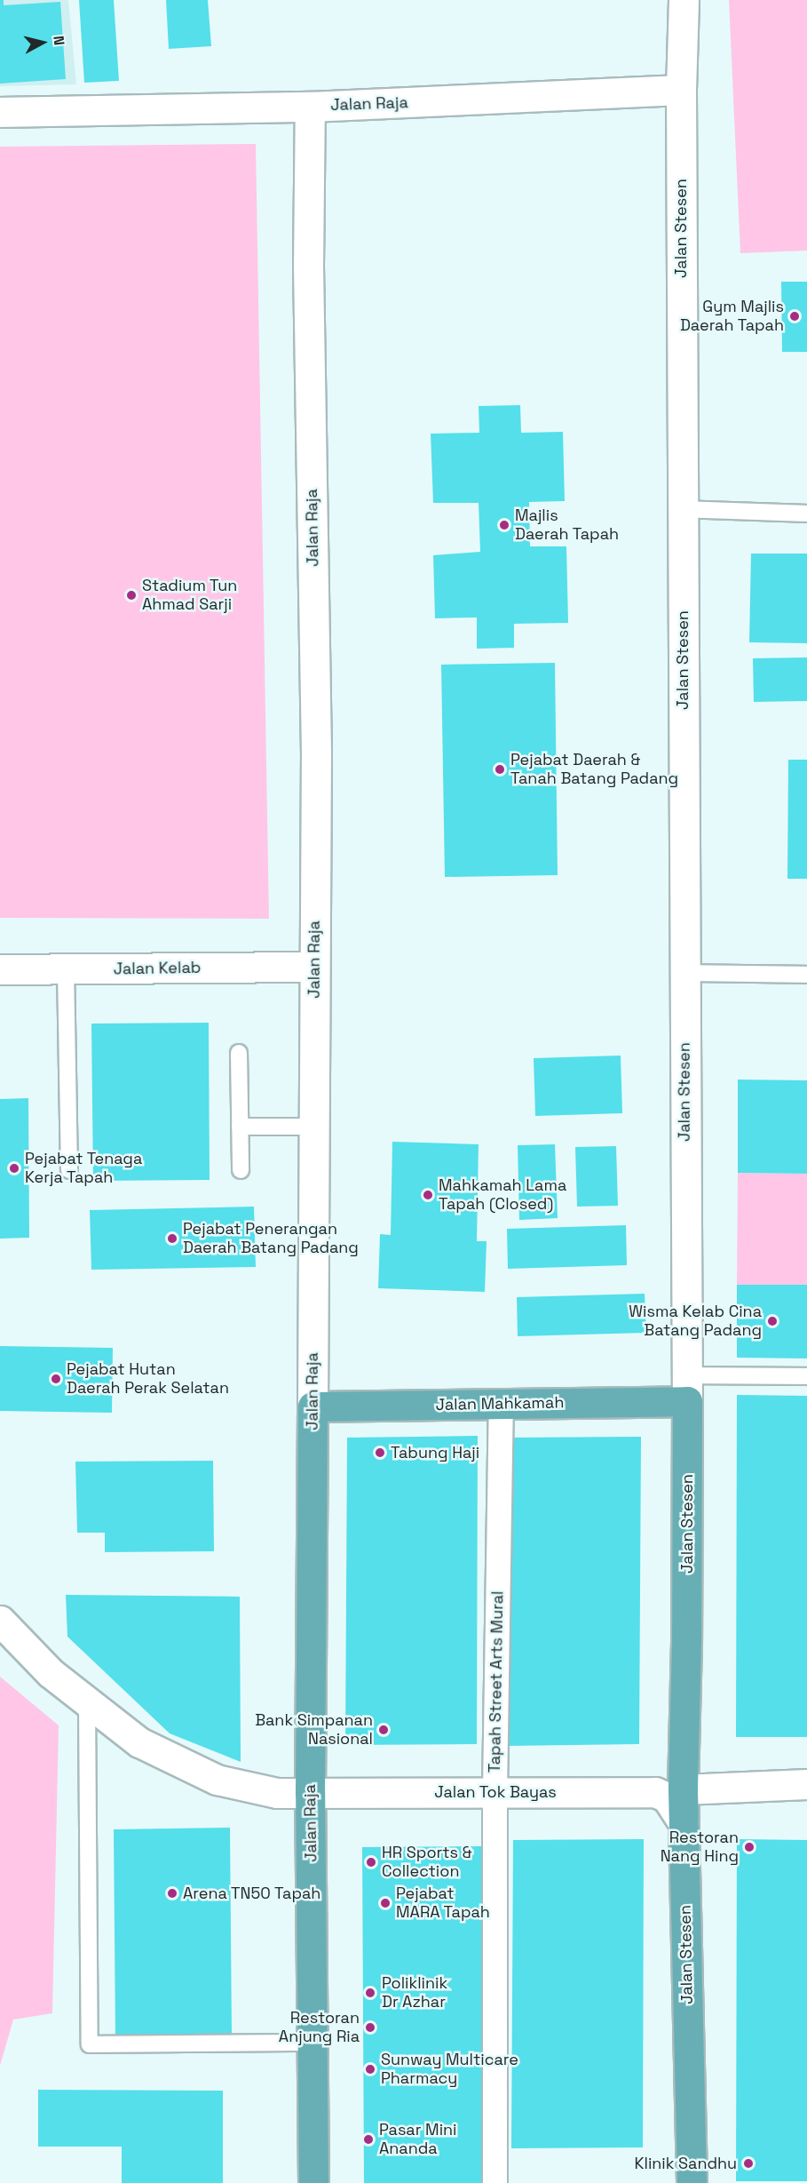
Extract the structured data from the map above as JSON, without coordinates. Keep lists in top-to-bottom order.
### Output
{
  "streets": {
    "highway": ["Jalan Raja", "Jalan Stesen", "Jalan Mahkamah"],
    "street": ["Jalan Kelab", "Tapah Street Arts Mural", "Jalan Tok Bayas"]
  },
  "crossings": [
    ["Jalan Raja", "Jalan Stesen"],
    ["Jalan Raja", "Jalan Kelab"],
    ["Jalan Raja", "Jalan Mahkamah"],
    ["Jalan Raja", "Jalan Tok Bayas"],
    ["Jalan Stesen", "Jalan Mahkamah"],
    ["Jalan Stesen", "Jalan Tok Bayas"],
    ["Jalan Mahkamah", "Tapah Street Arts Mural"],
    ["Tapah Street Arts Mural", "Jalan Tok Bayas"]
  ],
  "places": [
    "Gym Majlis Daerah Tapah",
    "Majlis Daerah Tapah",
    "Stadium Tun Ahmad Sarji",
    "Pejabat Daerah & Tanah Batang Padang",
    "Pejabat Tenaga Kerja Tapah",
    "Mahkamah Lama Tapah (Closed)",
    "Pejabat Penerangan Daerah Batang Padang",
    "Wisma Kelab Cina Batang Padang",
    "Pejabat Hutan Daerah Perak Selatan",
    "Tabung Haji",
    "Bank Simpanan Nasional",
    "Restoran Nang Hing",
    "HR Sports & Collection",
    "Arena TN50 Tapah",
    "Pejabat MARA Tapah",
    "Poliklinik Dr Azhar",
    "Restoran Anjung Ria",
    "Sunway Multicare Pharmacy",
    "Pasar Mini Ananda",
    "Klinik Sandhu"
  ],
  "north": "right"
}
